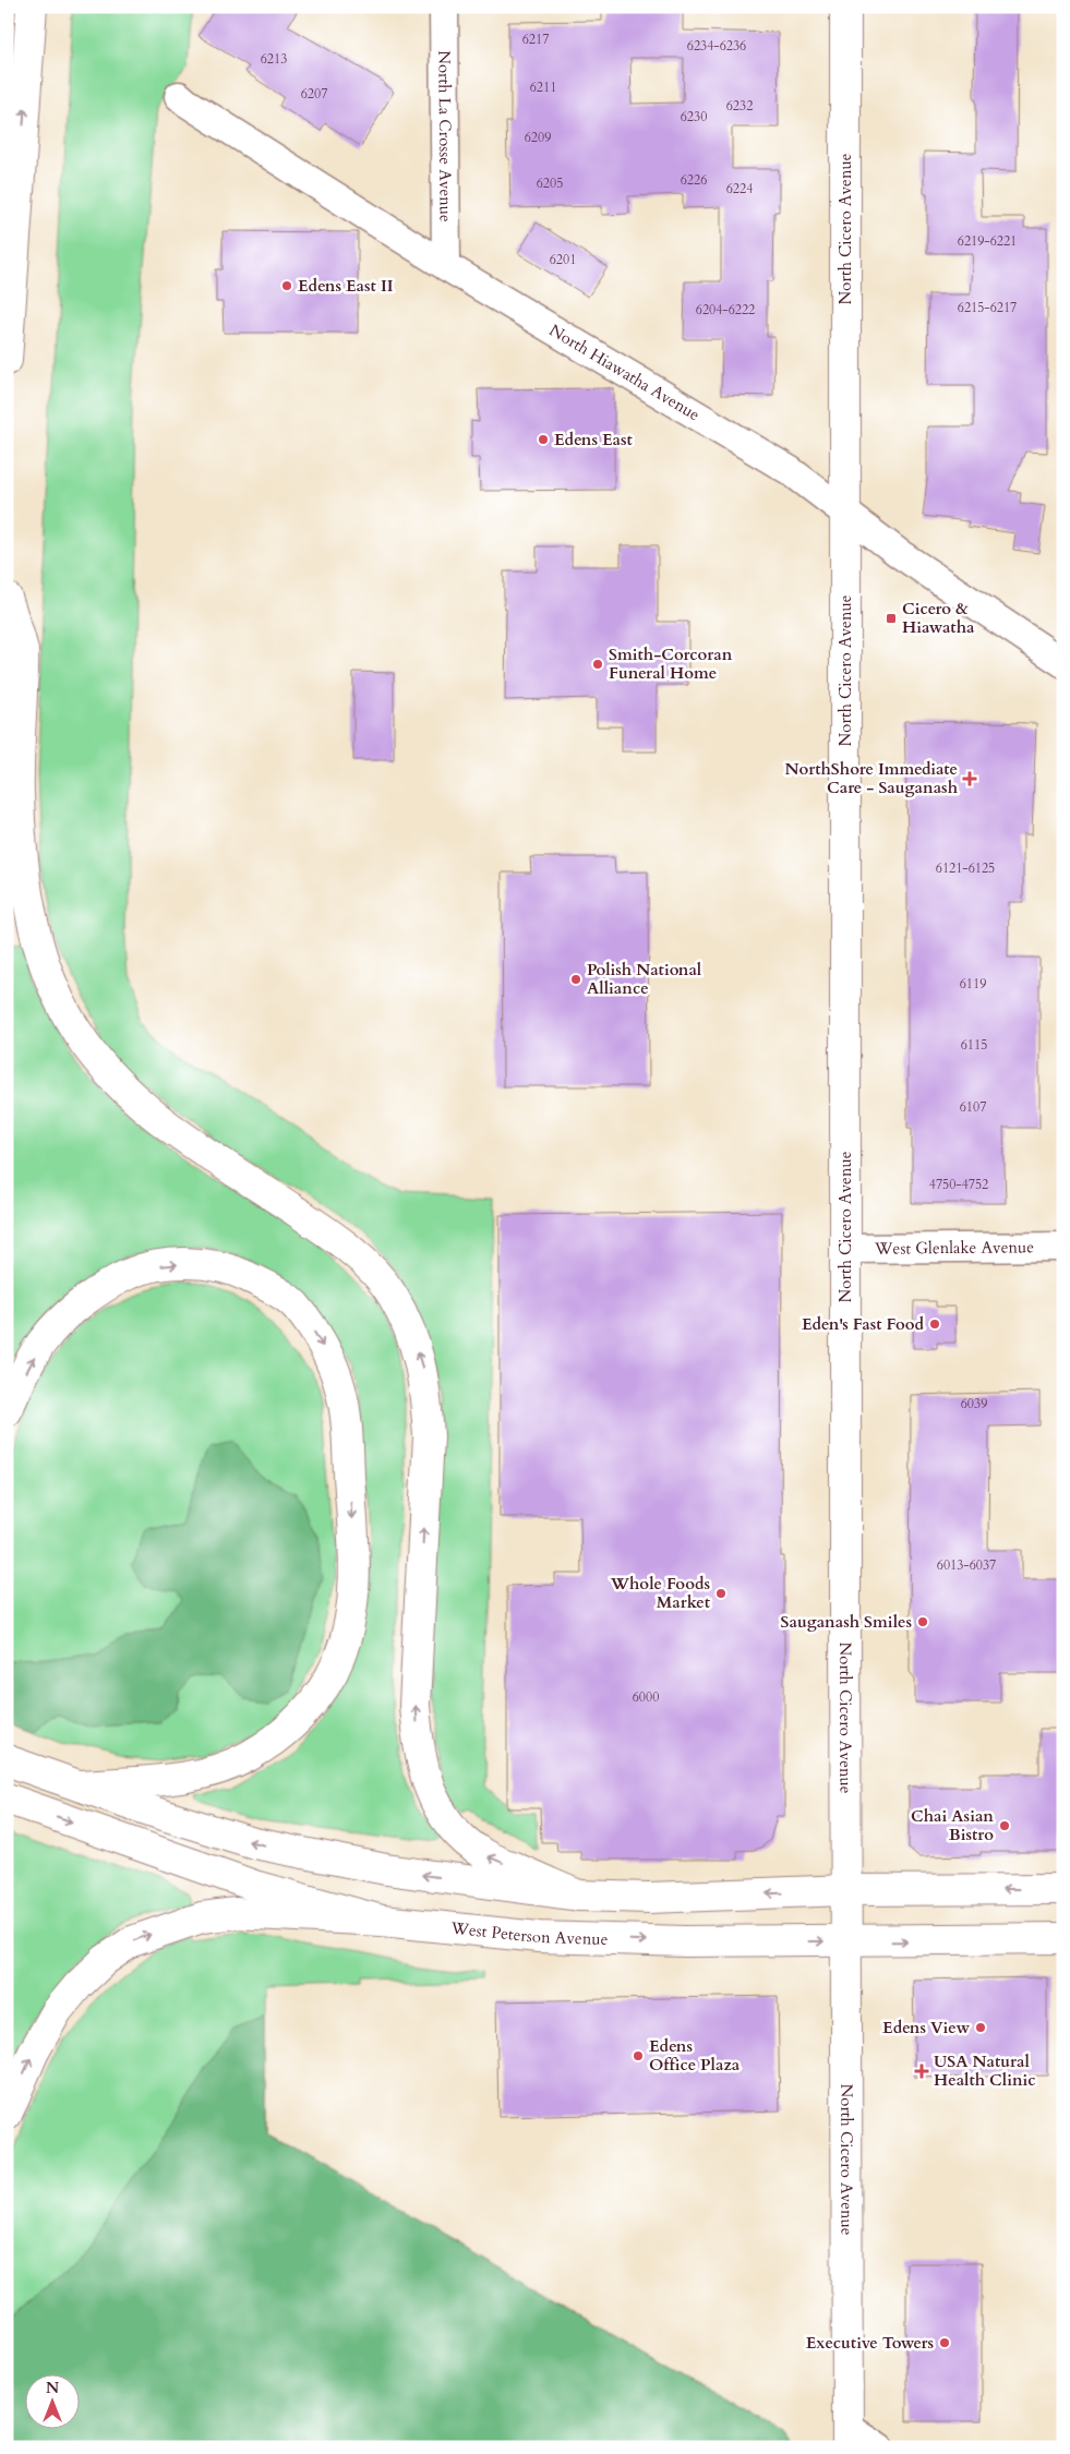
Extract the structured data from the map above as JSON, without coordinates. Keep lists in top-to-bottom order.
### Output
{
  "streets": {
    "main road": ["North Cicero Avenue", "West Peterson Avenue"],
    "street": ["North La Crosse Avenue", "North Hiawatha Avenue", "West Glenlake Avenue"]
  },
  "crossings": [
    ["North La Crosse Avenue", "North Hiawatha Avenue"],
    ["North Cicero Avenue", "North Hiawatha Avenue"],
    ["North Cicero Avenue", "West Glenlake Avenue"],
    ["North Cicero Avenue", "West Peterson Avenue"]
  ],
  "places": {
    "other": [
      "Edens East II",
      "Edens East",
      "Smith-Corcoran Funeral Home",
      "Polish National Alliance",
      "Eden's Fast Food",
      "Whole Foods Market",
      "Sauganash Smiles",
      "Chai Asian Bistro",
      "Edens View",
      "Edens Office Plaza",
      "Executive Towers"
    ],
    "transit": ["Cicero & Hiawatha"],
    "health": ["NorthShore Immediate Care - Sauganash", "USA Natural Health Clinic"]
  },
  "house_numbers": [
    "6217",
    "6234-6236",
    "6213",
    "6211",
    "6207",
    "6232",
    "6230",
    "6209",
    "6226",
    "6205",
    "6224",
    "6219-6221",
    "6201",
    "6215-6217",
    "6204-6222",
    "6121-6125",
    "6119",
    "6115",
    "6107",
    "4750-4752",
    "6039",
    "6013-6037",
    "6000"
  ],
  "north": "top"
}
